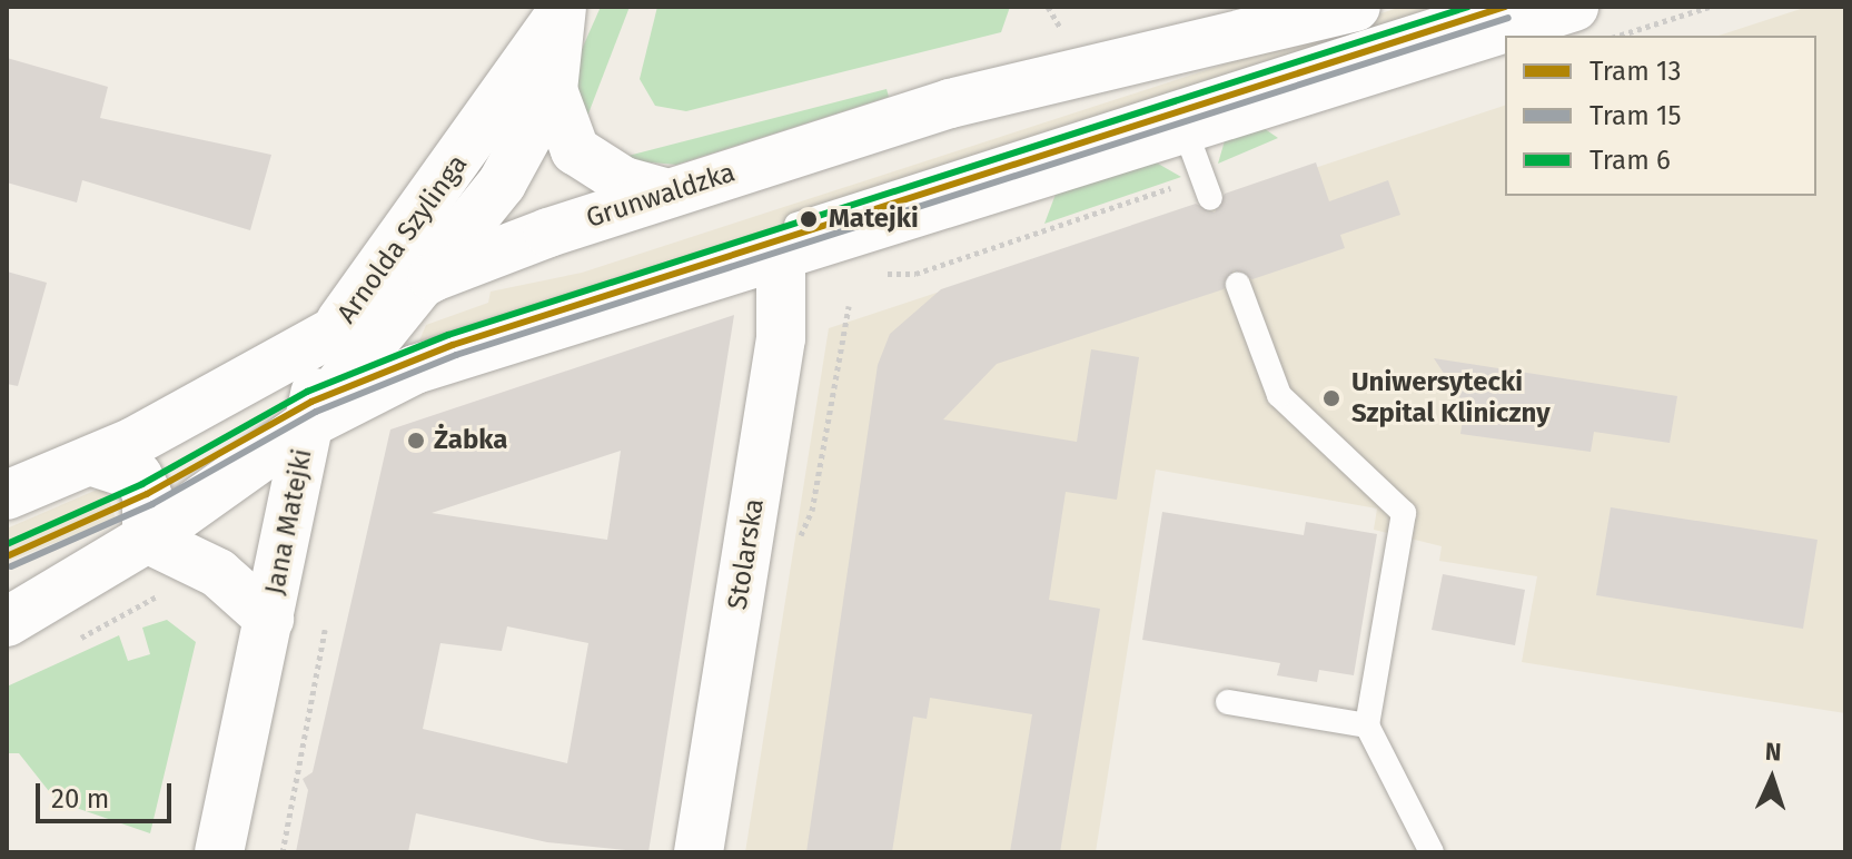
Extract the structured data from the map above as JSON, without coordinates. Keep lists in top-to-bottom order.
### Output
{
  "streets": {
    "street": [
      "Grunwaldzka",
      "Arnolda Szylinga",
      "Jana Matejki",
      "Stolarska"
    ]
  },
  "crossings": [
    ["Grunwaldzka", "Arnolda Szylinga"],
    ["Arnolda Szylinga", "Jana Matejki"]
  ],
  "places": ["Matejki", "Uniwersytecki Szpital Kliniczny", "Żabka"],
  "lines": ["tram line 13", "tram line 6", "tram line 15"],
  "legend": ["Tram 13", "Tram 15", "Tram 6"],
  "scale_bar": "20 m",
  "north": "top"
}
